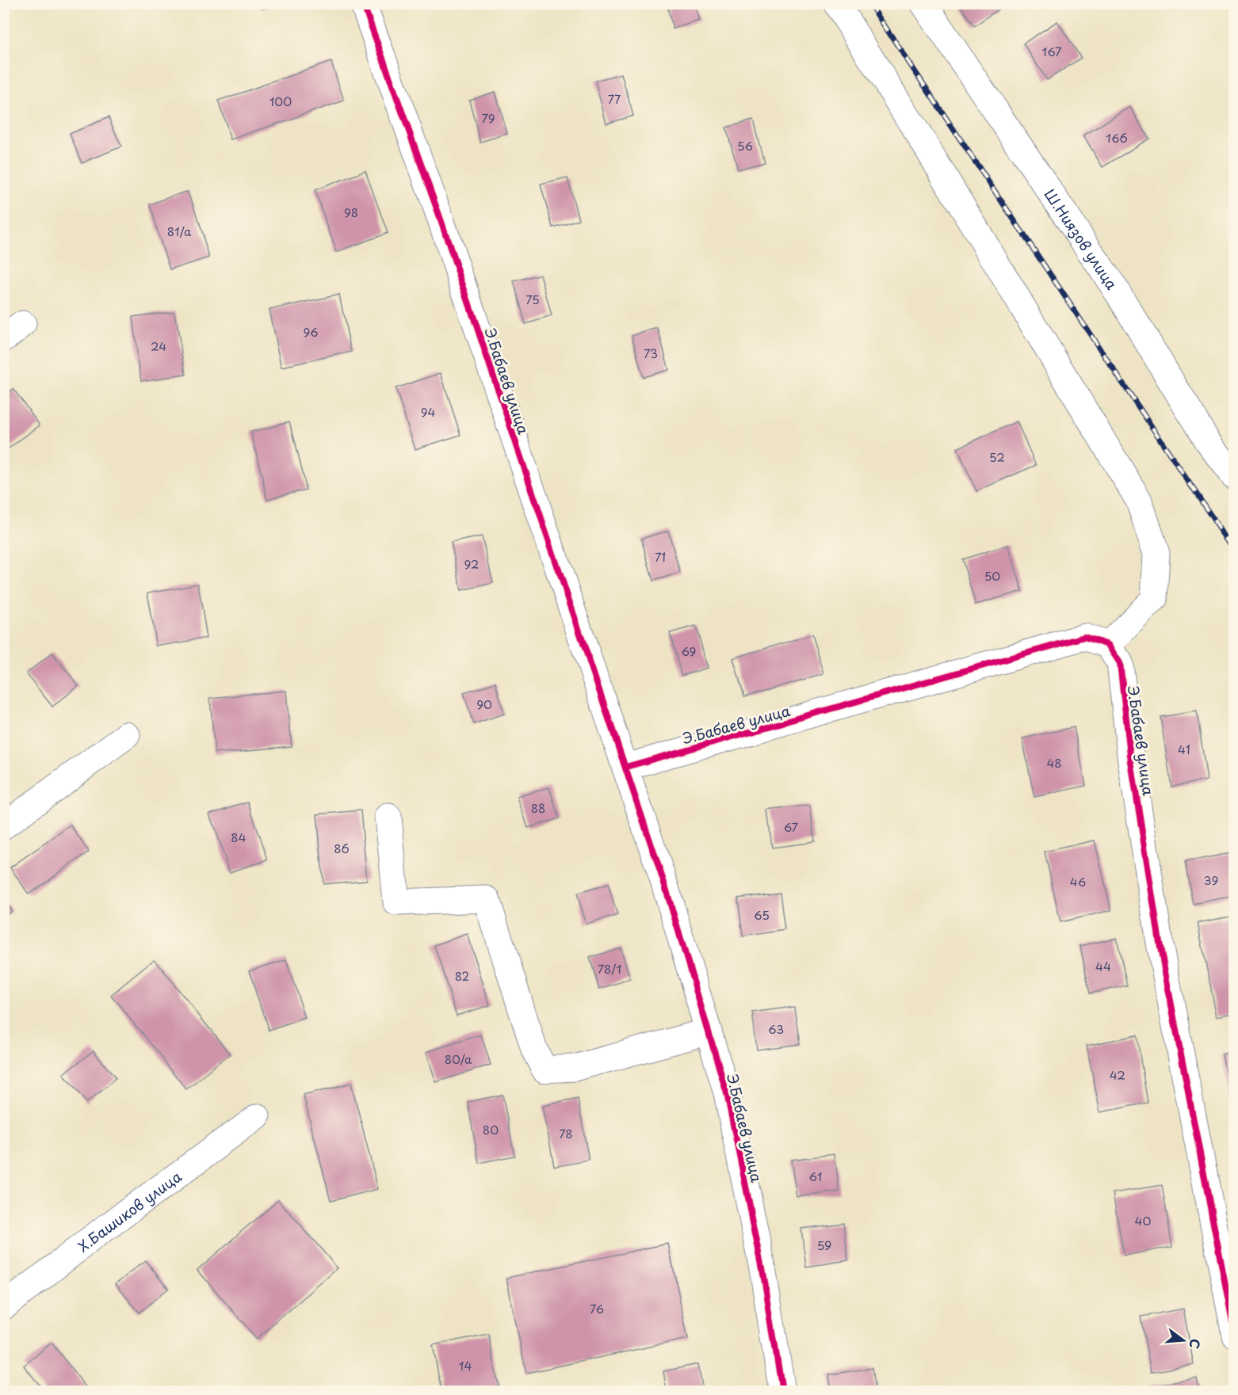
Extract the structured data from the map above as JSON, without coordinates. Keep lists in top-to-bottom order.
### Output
{
  "streets": {
    "street": ["Ш.Ниязов улица", "Э.Бабаев улица", "Х.Башиков улица"]
  },
  "house_numbers": [
    "167",
    "77",
    "100",
    "79",
    "166",
    "56",
    "98",
    "81/а",
    "75",
    "96",
    "24",
    "73",
    "94",
    "52",
    "71",
    "92",
    "50",
    "69",
    "90",
    "41",
    "48",
    "88",
    "67",
    "84",
    "86",
    "39",
    "46",
    "65",
    "44",
    "78/1",
    "82",
    "63",
    "80/а",
    "42",
    "80",
    "78",
    "61",
    "40",
    "59",
    "76",
    "14"
  ],
  "north": "right"
}
